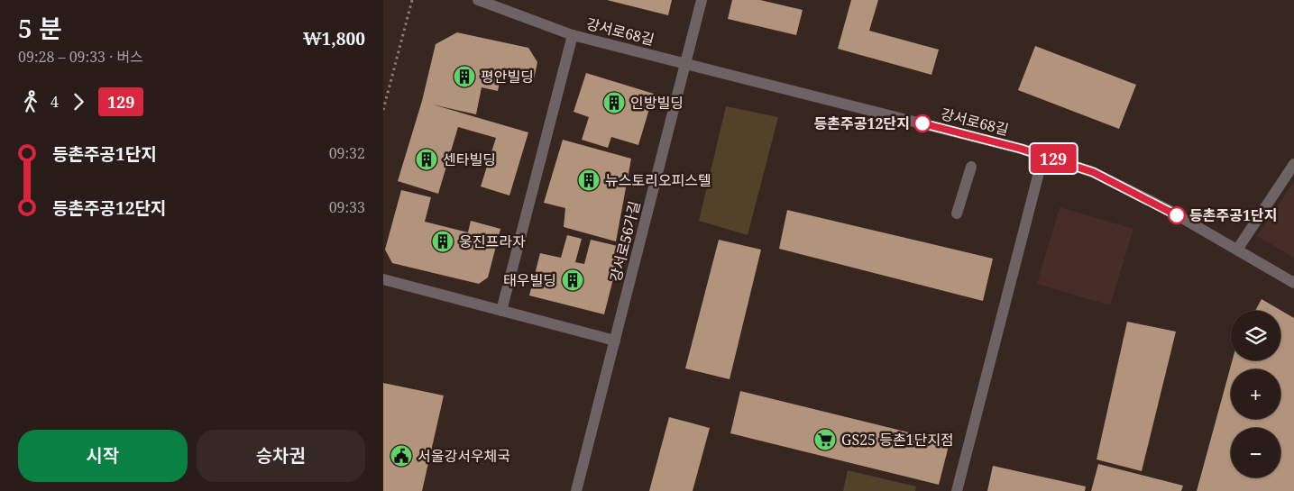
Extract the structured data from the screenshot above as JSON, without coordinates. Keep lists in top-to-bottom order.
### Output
{
  "streets": {
    "street": ["강서로68길", "강서로56가길"]
  },
  "crossings": [
    ["강서로68길", "강서로56가길"]
  ],
  "places": {
    "building": [
      "평안빌딩",
      "인방빌딩",
      "센타빌딩",
      "뉴스토리오피스텔",
      "웅진프라자",
      "태우빌딩"
    ],
    "other": ["등촌주공12단지", "등촌주공1단지"],
    "supermarket": ["GS25 등촌1단지점"],
    "public building": ["서울강서우체국"]
  },
  "lines": ["bus line 129"],
  "page": {
    "heading": ["5 분", "09:28 – 09:33 · 버스", "₩1,800"],
    "on_map": "129",
    "legs": ["4", "129"],
    "list": [
      {
        "name": "등촌주공1단지",
        "value": "09:32"
      },
      {
        "name": "등촌주공12단지",
        "value": "09:33"
      }
    ],
    "map_buttons": ["+", "−"],
    "buttons": ["시작", "승차권"]
  }
}
